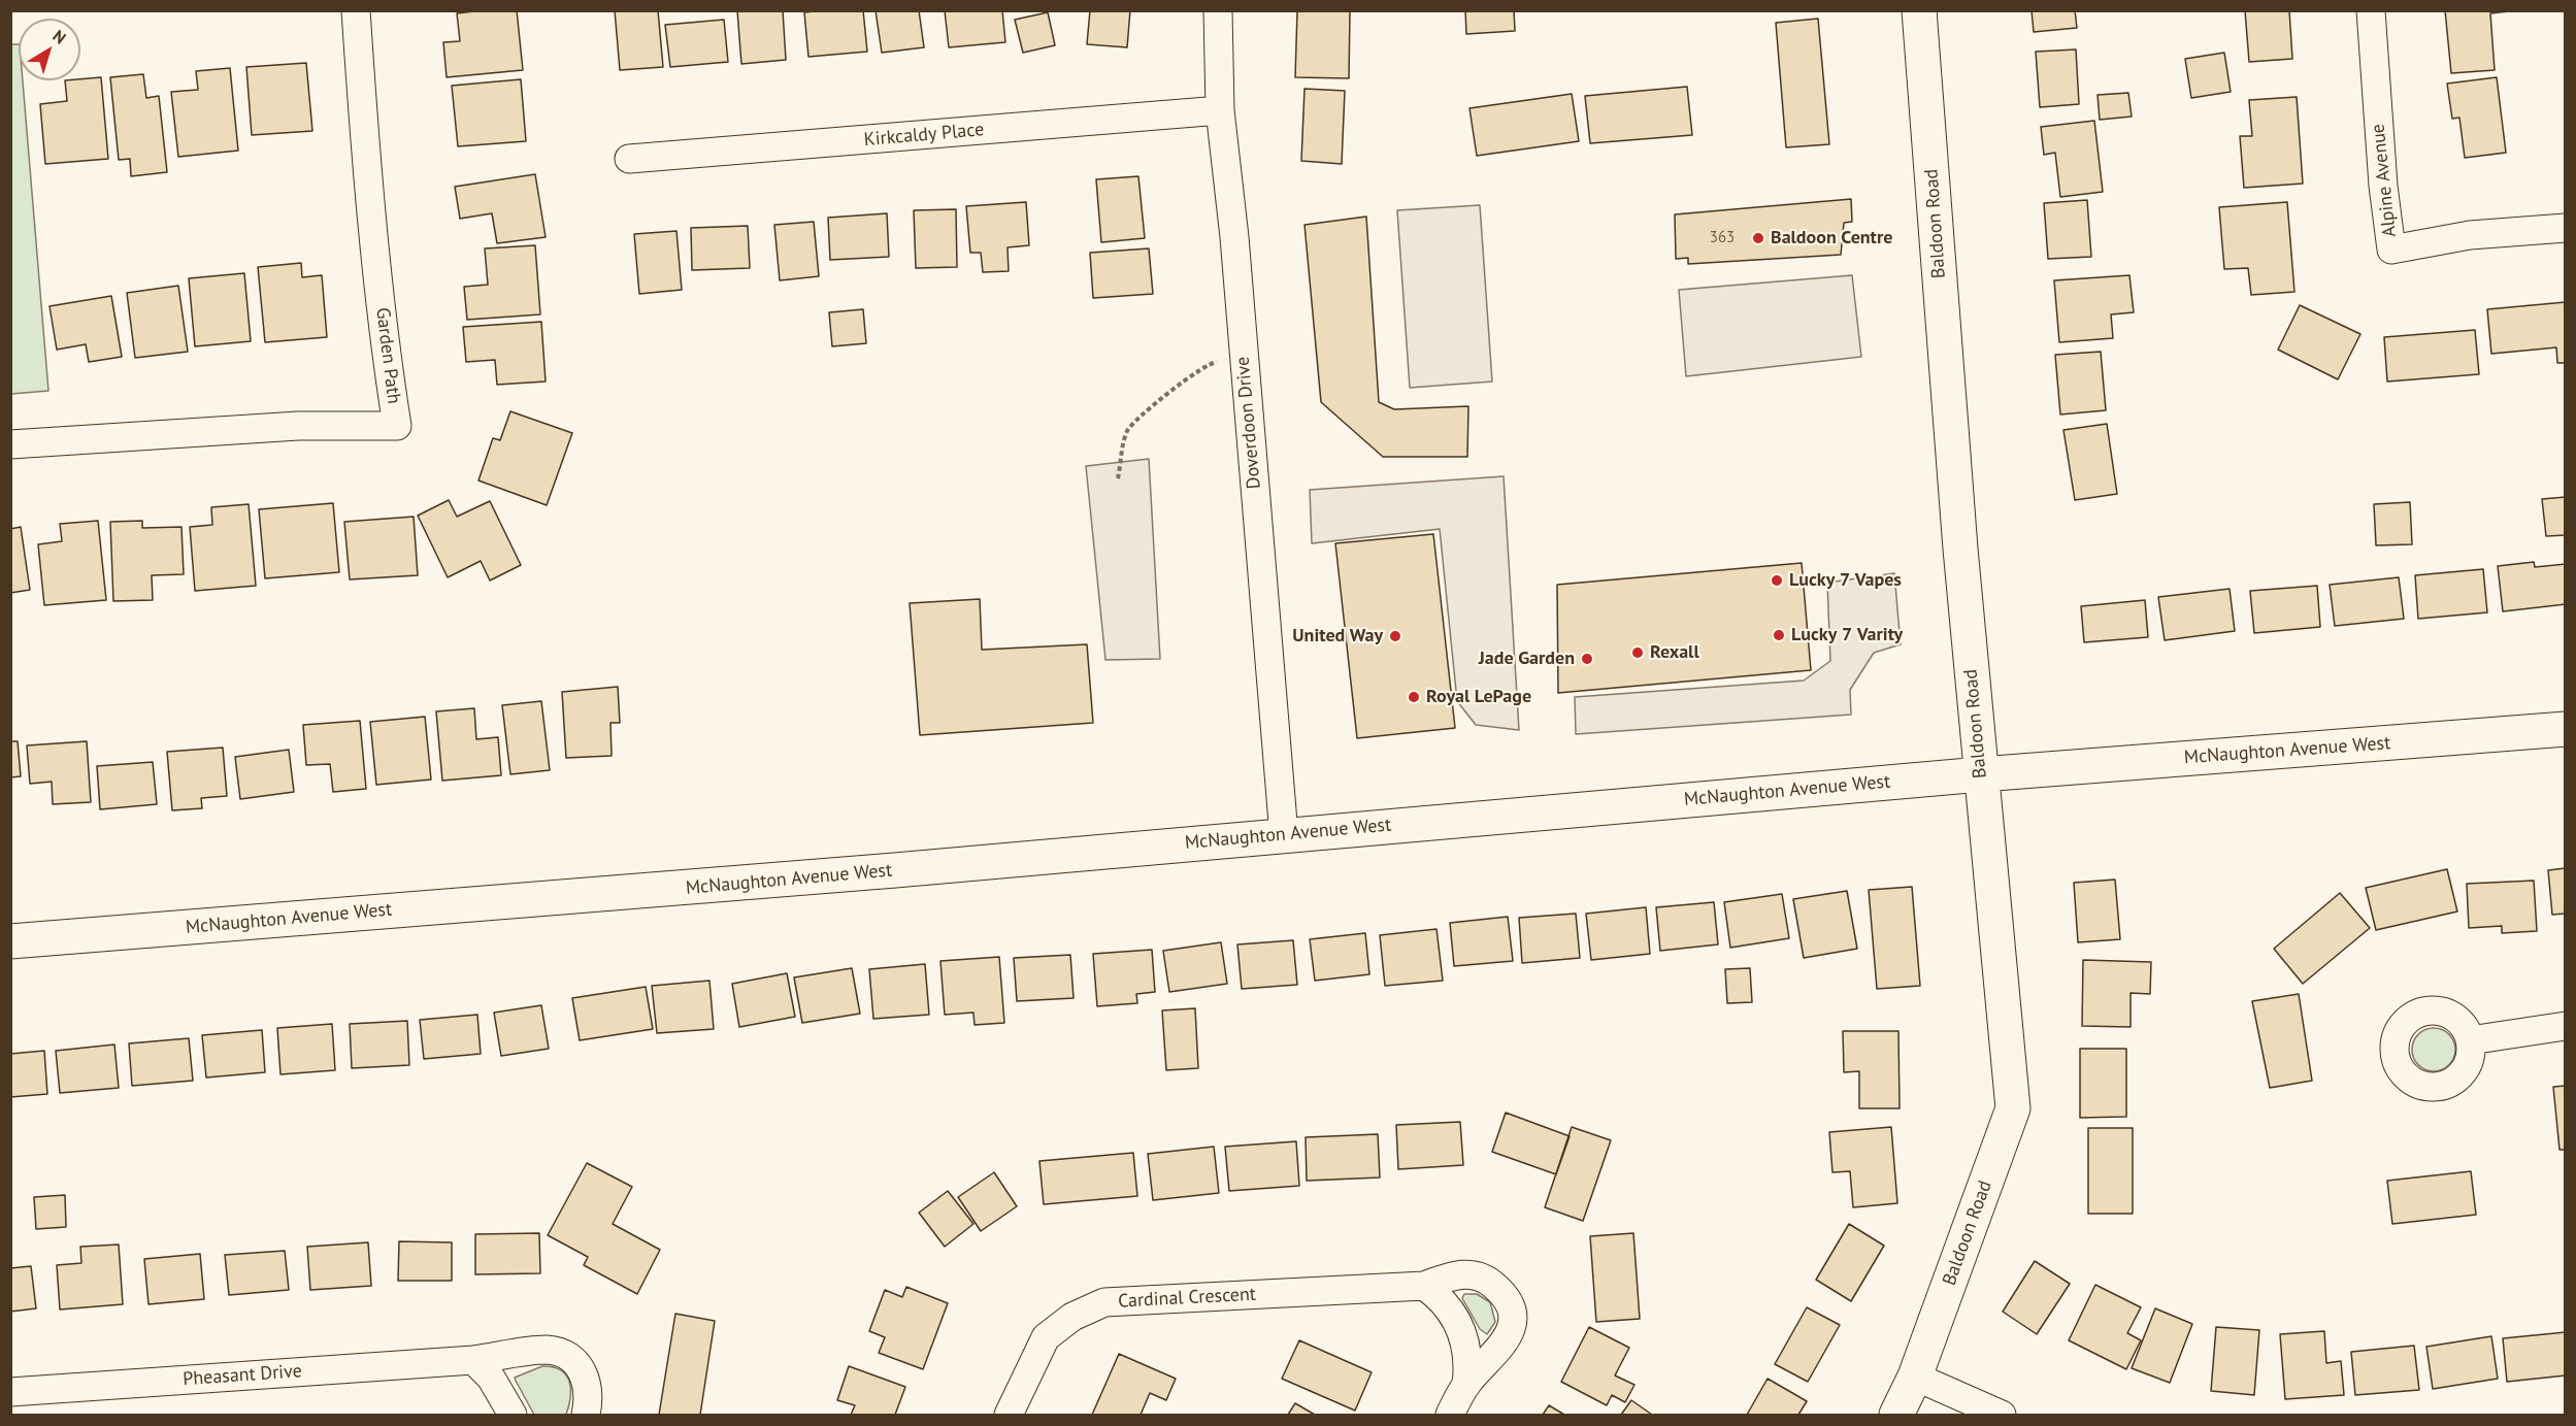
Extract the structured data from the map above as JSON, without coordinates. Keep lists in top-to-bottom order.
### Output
{
  "streets": {
    "main road": ["Baldoon Road", "McNaughton Avenue West"],
    "street": [
      "Kirkcaldy Place",
      "Alpine Avenue",
      "Garden Path",
      "Doverdoon Drive",
      "Cardinal Crescent",
      "Pheasant Drive"
    ]
  },
  "crossings": [
    ["Kirkcaldy Place", "Doverdoon Drive"],
    ["Baldoon Road", "McNaughton Avenue West"],
    ["Doverdoon Drive", "McNaughton Avenue West"]
  ],
  "places": [
    "Baldoon Centre",
    "Lucky 7 Vapes",
    "Lucky 7 Varity",
    "United Way",
    "Rexall",
    "Jade Garden",
    "Royal LePage"
  ],
  "house_numbers": ["363"],
  "north": "top right"
}
